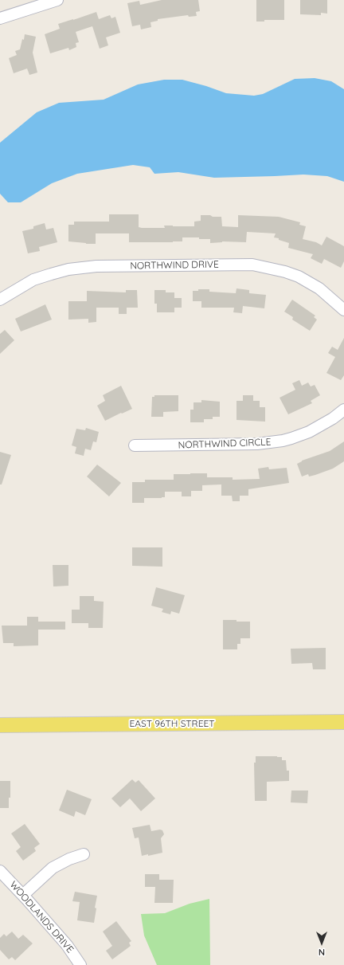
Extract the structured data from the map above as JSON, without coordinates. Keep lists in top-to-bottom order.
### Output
{
  "streets": {
    "main road": ["EAST 96TH STREET"],
    "street": ["NORTHWIND DRIVE", "NORTHWIND CIRCLE", "WOODLANDS DRIVE"]
  },
  "north": "bottom"
}
